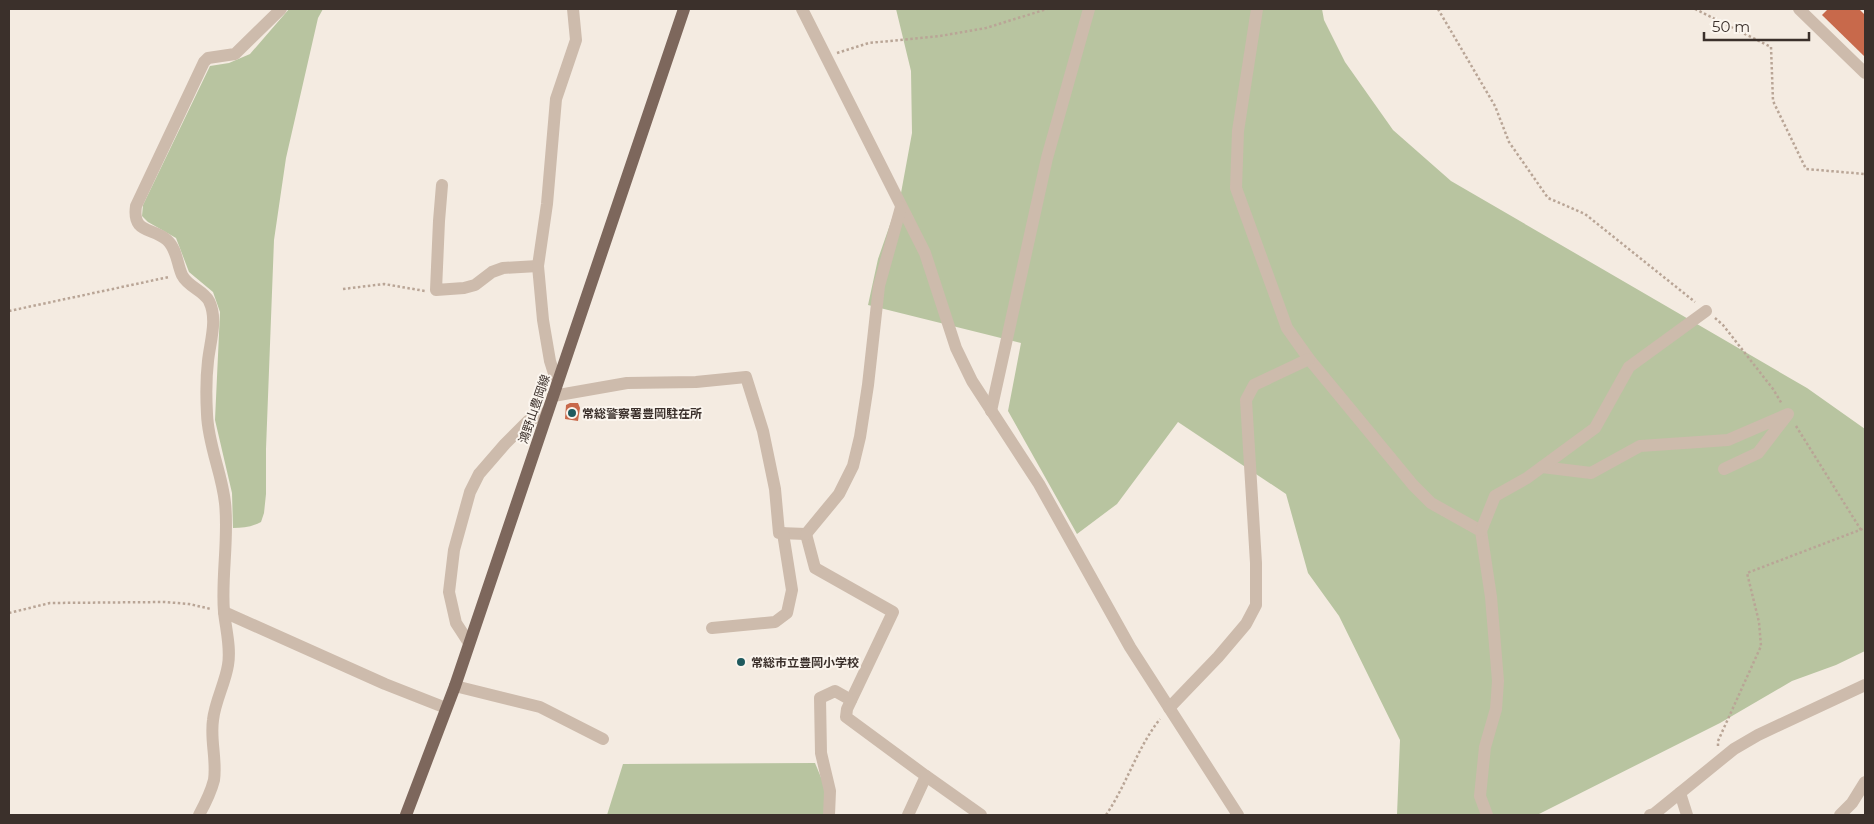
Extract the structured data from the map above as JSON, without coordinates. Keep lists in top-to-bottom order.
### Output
{
  "streets": {
    "main road": ["鴻野山豊岡線"]
  },
  "places": ["常総警察署豊岡駐在所", "常総市立豊岡小学校"],
  "scale_bar": "50 m"
}
